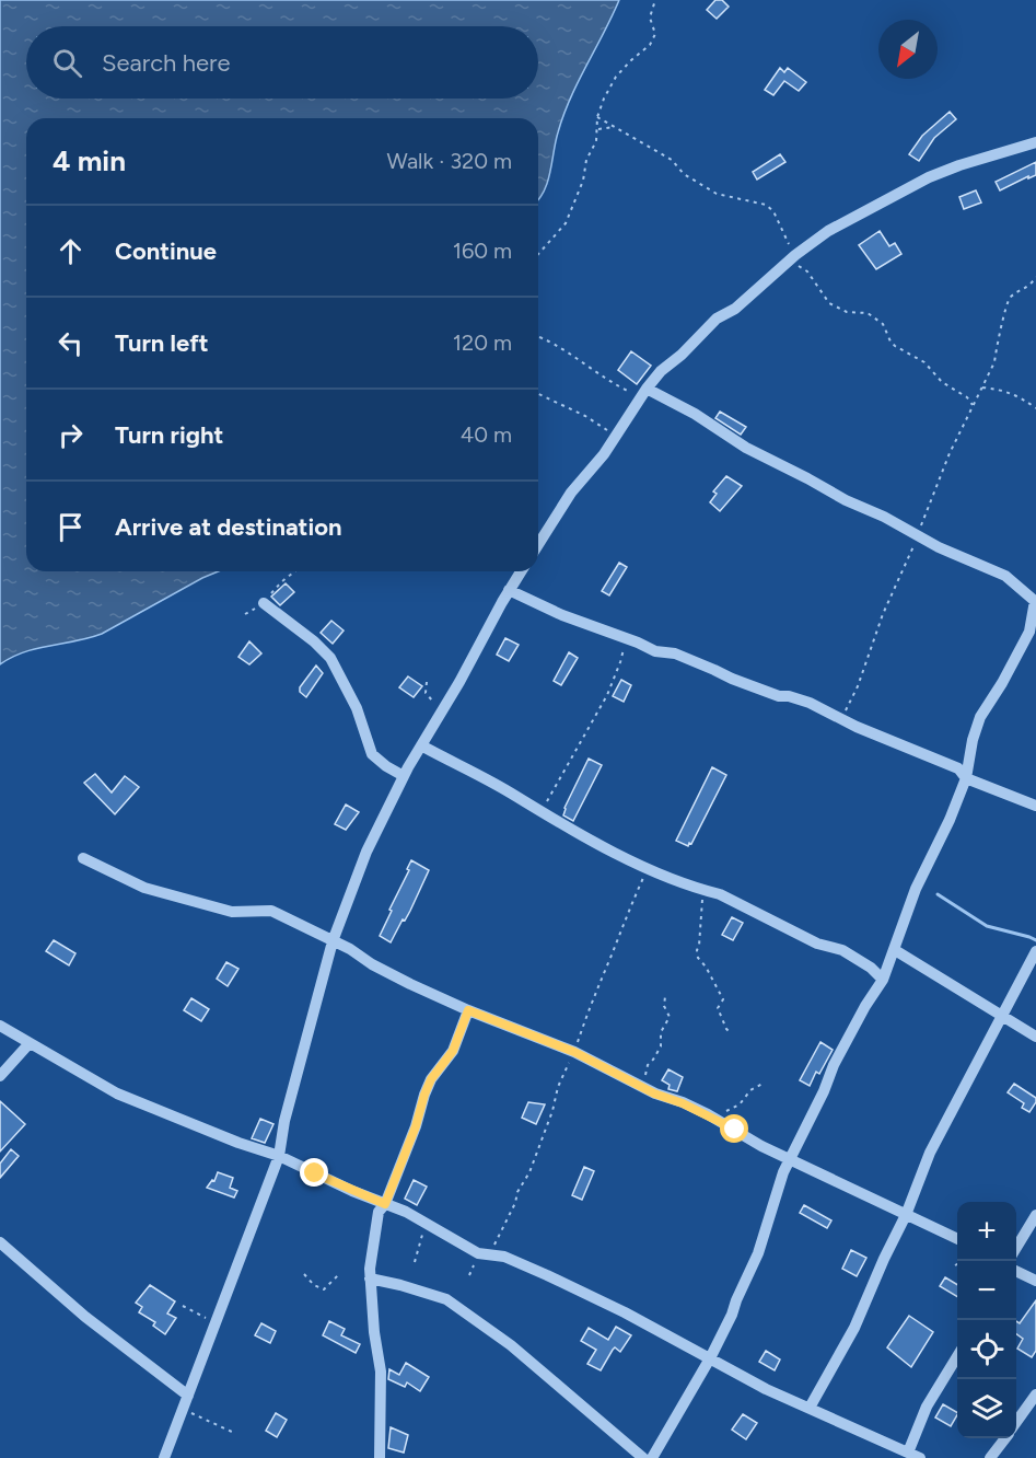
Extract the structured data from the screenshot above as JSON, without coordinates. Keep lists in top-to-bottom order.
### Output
{
  "north": "bottom left",
  "page": {
    "search": "Search here",
    "heading": ["4 min", "Walk · 320 m"],
    "list": [
      ["Continue", "160 m"],
      ["Turn left", "120 m"],
      ["Turn right", "40 m"],
      "Arrive at destination"
    ],
    "map_buttons": ["+", "−"]
  }
}
